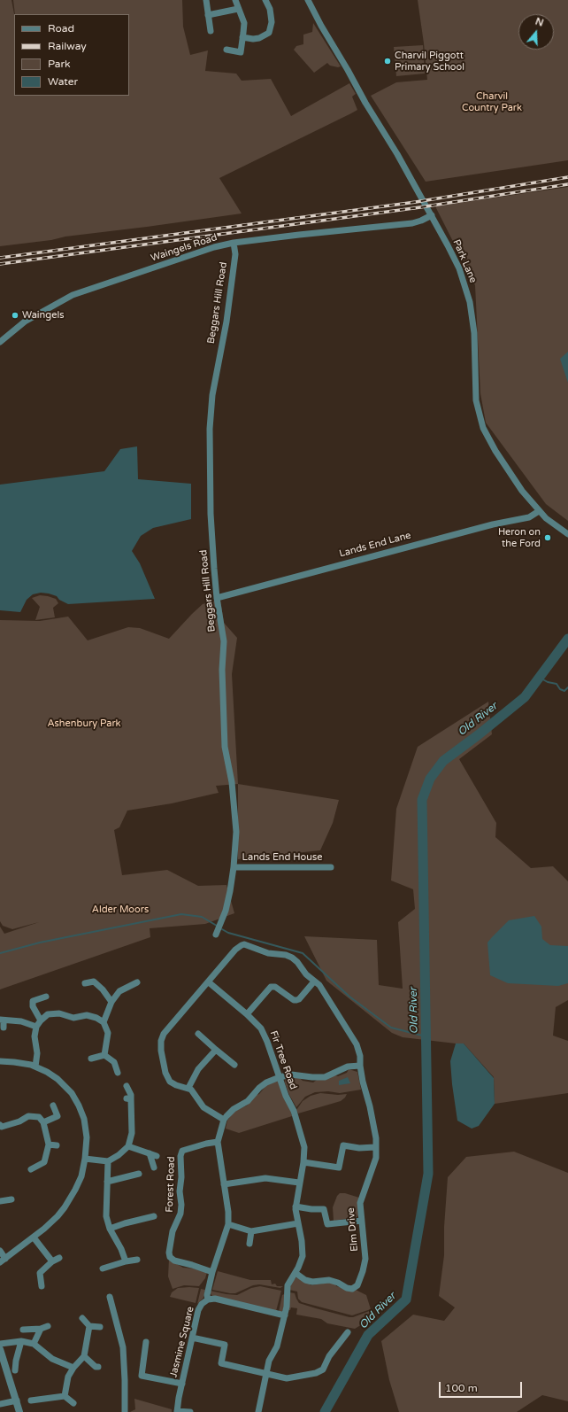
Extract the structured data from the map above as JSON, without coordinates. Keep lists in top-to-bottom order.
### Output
{
  "streets": {
    "street": [
      "Waingels Road",
      "Park Lane",
      "Beggars Hill Road",
      "Lands End Lane",
      "Lands End House",
      "Fir Tree Road",
      "Forest Road",
      "Elm Drive",
      "Jasmine Square"
    ]
  },
  "crossings": [
    ["Waingels Road", "Park Lane"],
    ["Waingels Road", "Beggars Hill Road"],
    ["Park Lane", "Lands End Lane"],
    ["Beggars Hill Road", "Lands End Lane"],
    ["Beggars Hill Road", "Lands End House"]
  ],
  "water": ["Old River"],
  "parks": ["Charvil Country Park", "Ashenbury Park", "Alder Moors"],
  "places": ["Charvil Piggott Primary School", "Waingels", "Heron on the Ford"],
  "legend": [
    "Road",
    "Railway",
    "Park",
    "Water"
  ],
  "scale_bar": "100 m",
  "north": "top"
}
